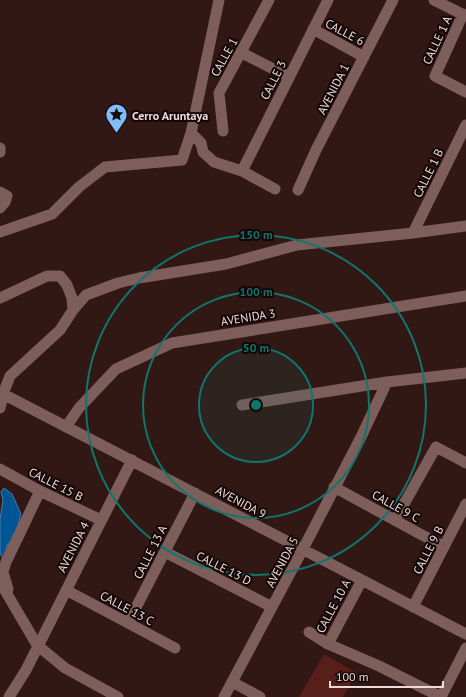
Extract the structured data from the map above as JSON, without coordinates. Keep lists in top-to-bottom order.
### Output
{
  "streets": {
    "street": [
      "CALLE 6",
      "CALLE 1 A",
      "CALLE 1",
      "CALLE 3",
      "AVENIDA 1",
      "CALLE 1 B",
      "AVENIDA 3",
      "CALLE 15 B",
      "AVENIDA 9",
      "CALLE 9 C",
      "AVENIDA 4",
      "CALLE 9 B",
      "CALLE 13 A",
      "AVENIDA 5",
      "CALLE 13 D",
      "CALLE 10 A",
      "CALLE 13 C"
    ]
  },
  "crossings": [
    ["CALLE 6", "CALLE 3"],
    ["CALLE 6", "AVENIDA 1"],
    ["AVENIDA 3", "AVENIDA 9"],
    ["CALLE 15 B", "AVENIDA 4"],
    ["AVENIDA 9", "AVENIDA 4"],
    ["AVENIDA 9", "CALLE 9 B"],
    ["AVENIDA 9", "CALLE 13 A"],
    ["AVENIDA 9", "AVENIDA 5"],
    ["AVENIDA 9", "CALLE 10 A"],
    ["CALLE 9 C", "CALLE 9 B"],
    ["CALLE 9 C", "AVENIDA 5"],
    ["AVENIDA 4", "CALLE 13 C"],
    ["CALLE 13 A", "CALLE 13 D"],
    ["CALLE 13 A", "CALLE 13 C"],
    ["AVENIDA 5", "CALLE 13 D"]
  ],
  "places": {
    "place": ["Cerro Aruntaya"]
  },
  "scale_bar": "100 m",
  "rings": ["150 m", "100 m", "50 m"]
}
